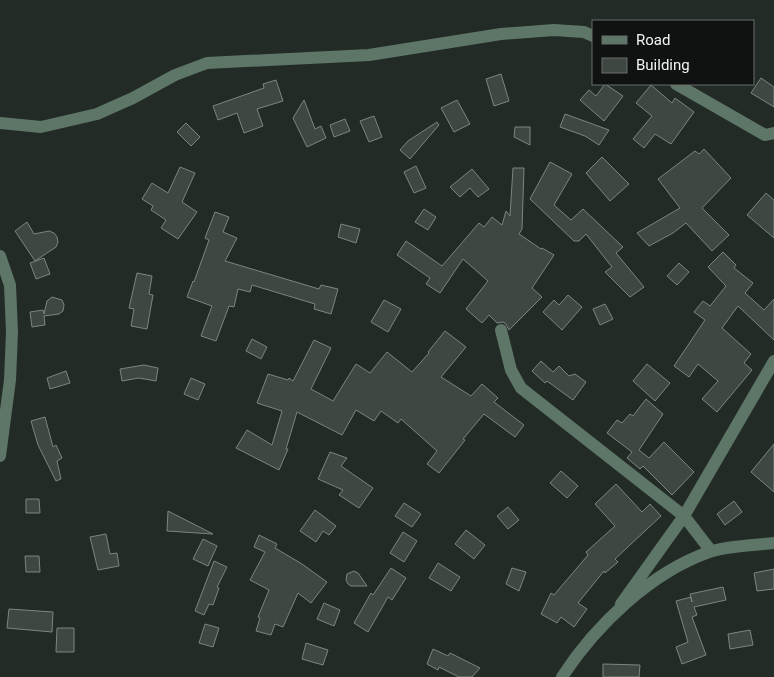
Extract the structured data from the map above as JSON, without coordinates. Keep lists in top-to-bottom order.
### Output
{
  "legend": ["Road", "Building"]
}
